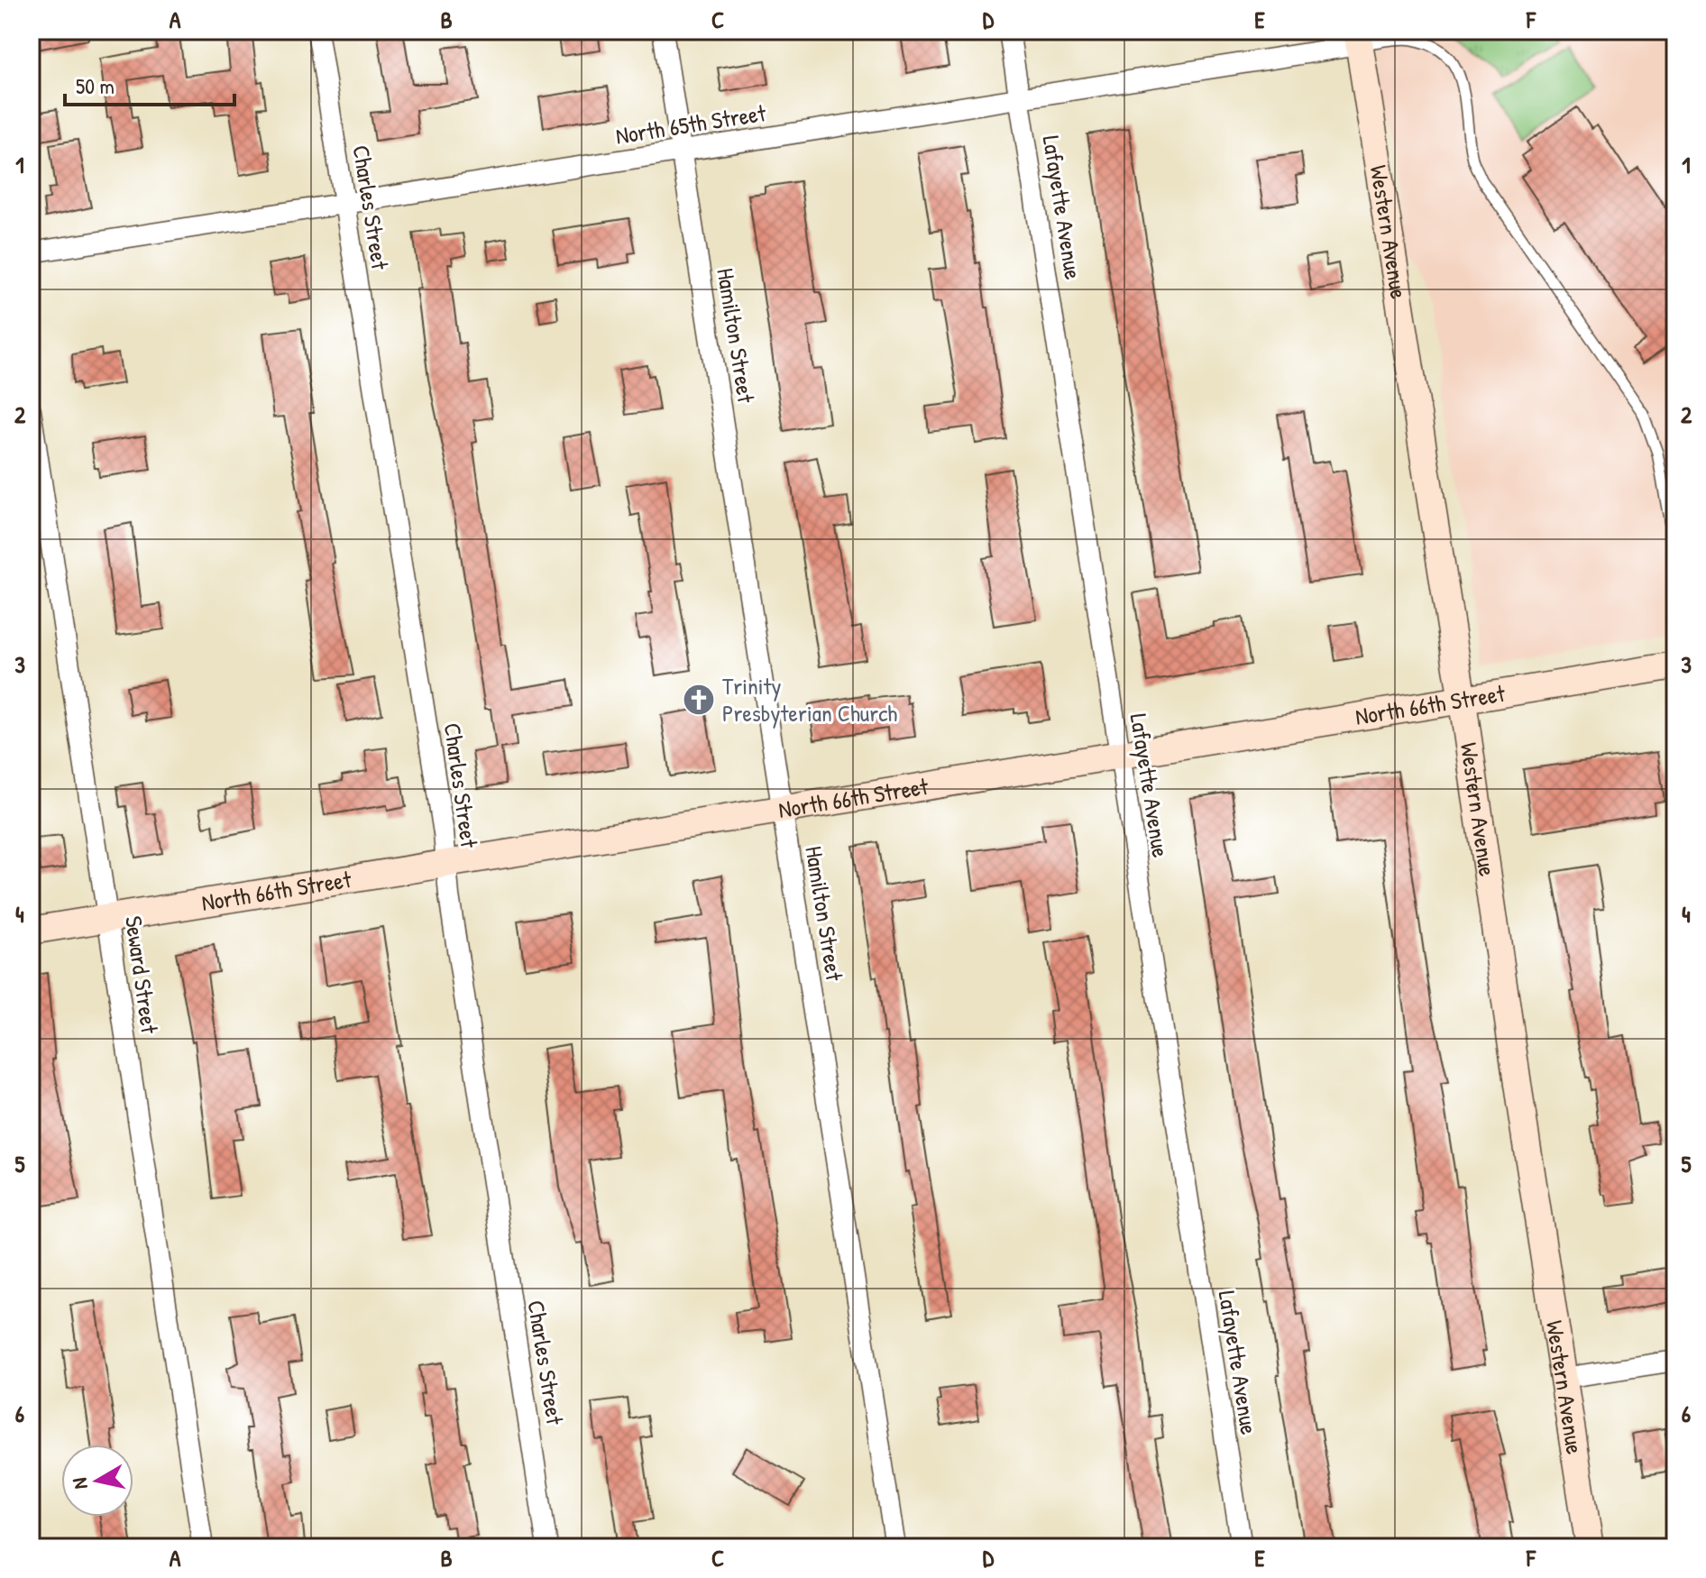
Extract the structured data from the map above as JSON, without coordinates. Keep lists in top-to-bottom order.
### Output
{
  "streets": {
    "street": [
      "North 65th Street",
      "Charles Street",
      "Lafayette Avenue",
      "Western Avenue",
      "Hamilton Street",
      "North 66th Street",
      "Seward Street"
    ]
  },
  "crossings": [
    ["North 65th Street", "Charles Street"],
    ["North 65th Street", "Lafayette Avenue"],
    ["North 65th Street", "Western Avenue"],
    ["North 65th Street", "Hamilton Street"],
    ["Charles Street", "North 66th Street"],
    ["Lafayette Avenue", "North 66th Street"],
    ["Western Avenue", "North 66th Street"],
    ["Hamilton Street", "North 66th Street"],
    ["North 66th Street", "Seward Street"]
  ],
  "places": {
    "church": ["Trinity Presbyterian Church"]
  },
  "scale_bar": "50 m",
  "north": "left",
  "grid": {
    "columns": [
      "A",
      "B",
      "C",
      "D",
      "E",
      "F"
    ],
    "rows": [
      "1",
      "2",
      "3",
      "4",
      "5",
      "6"
    ]
  }
}
